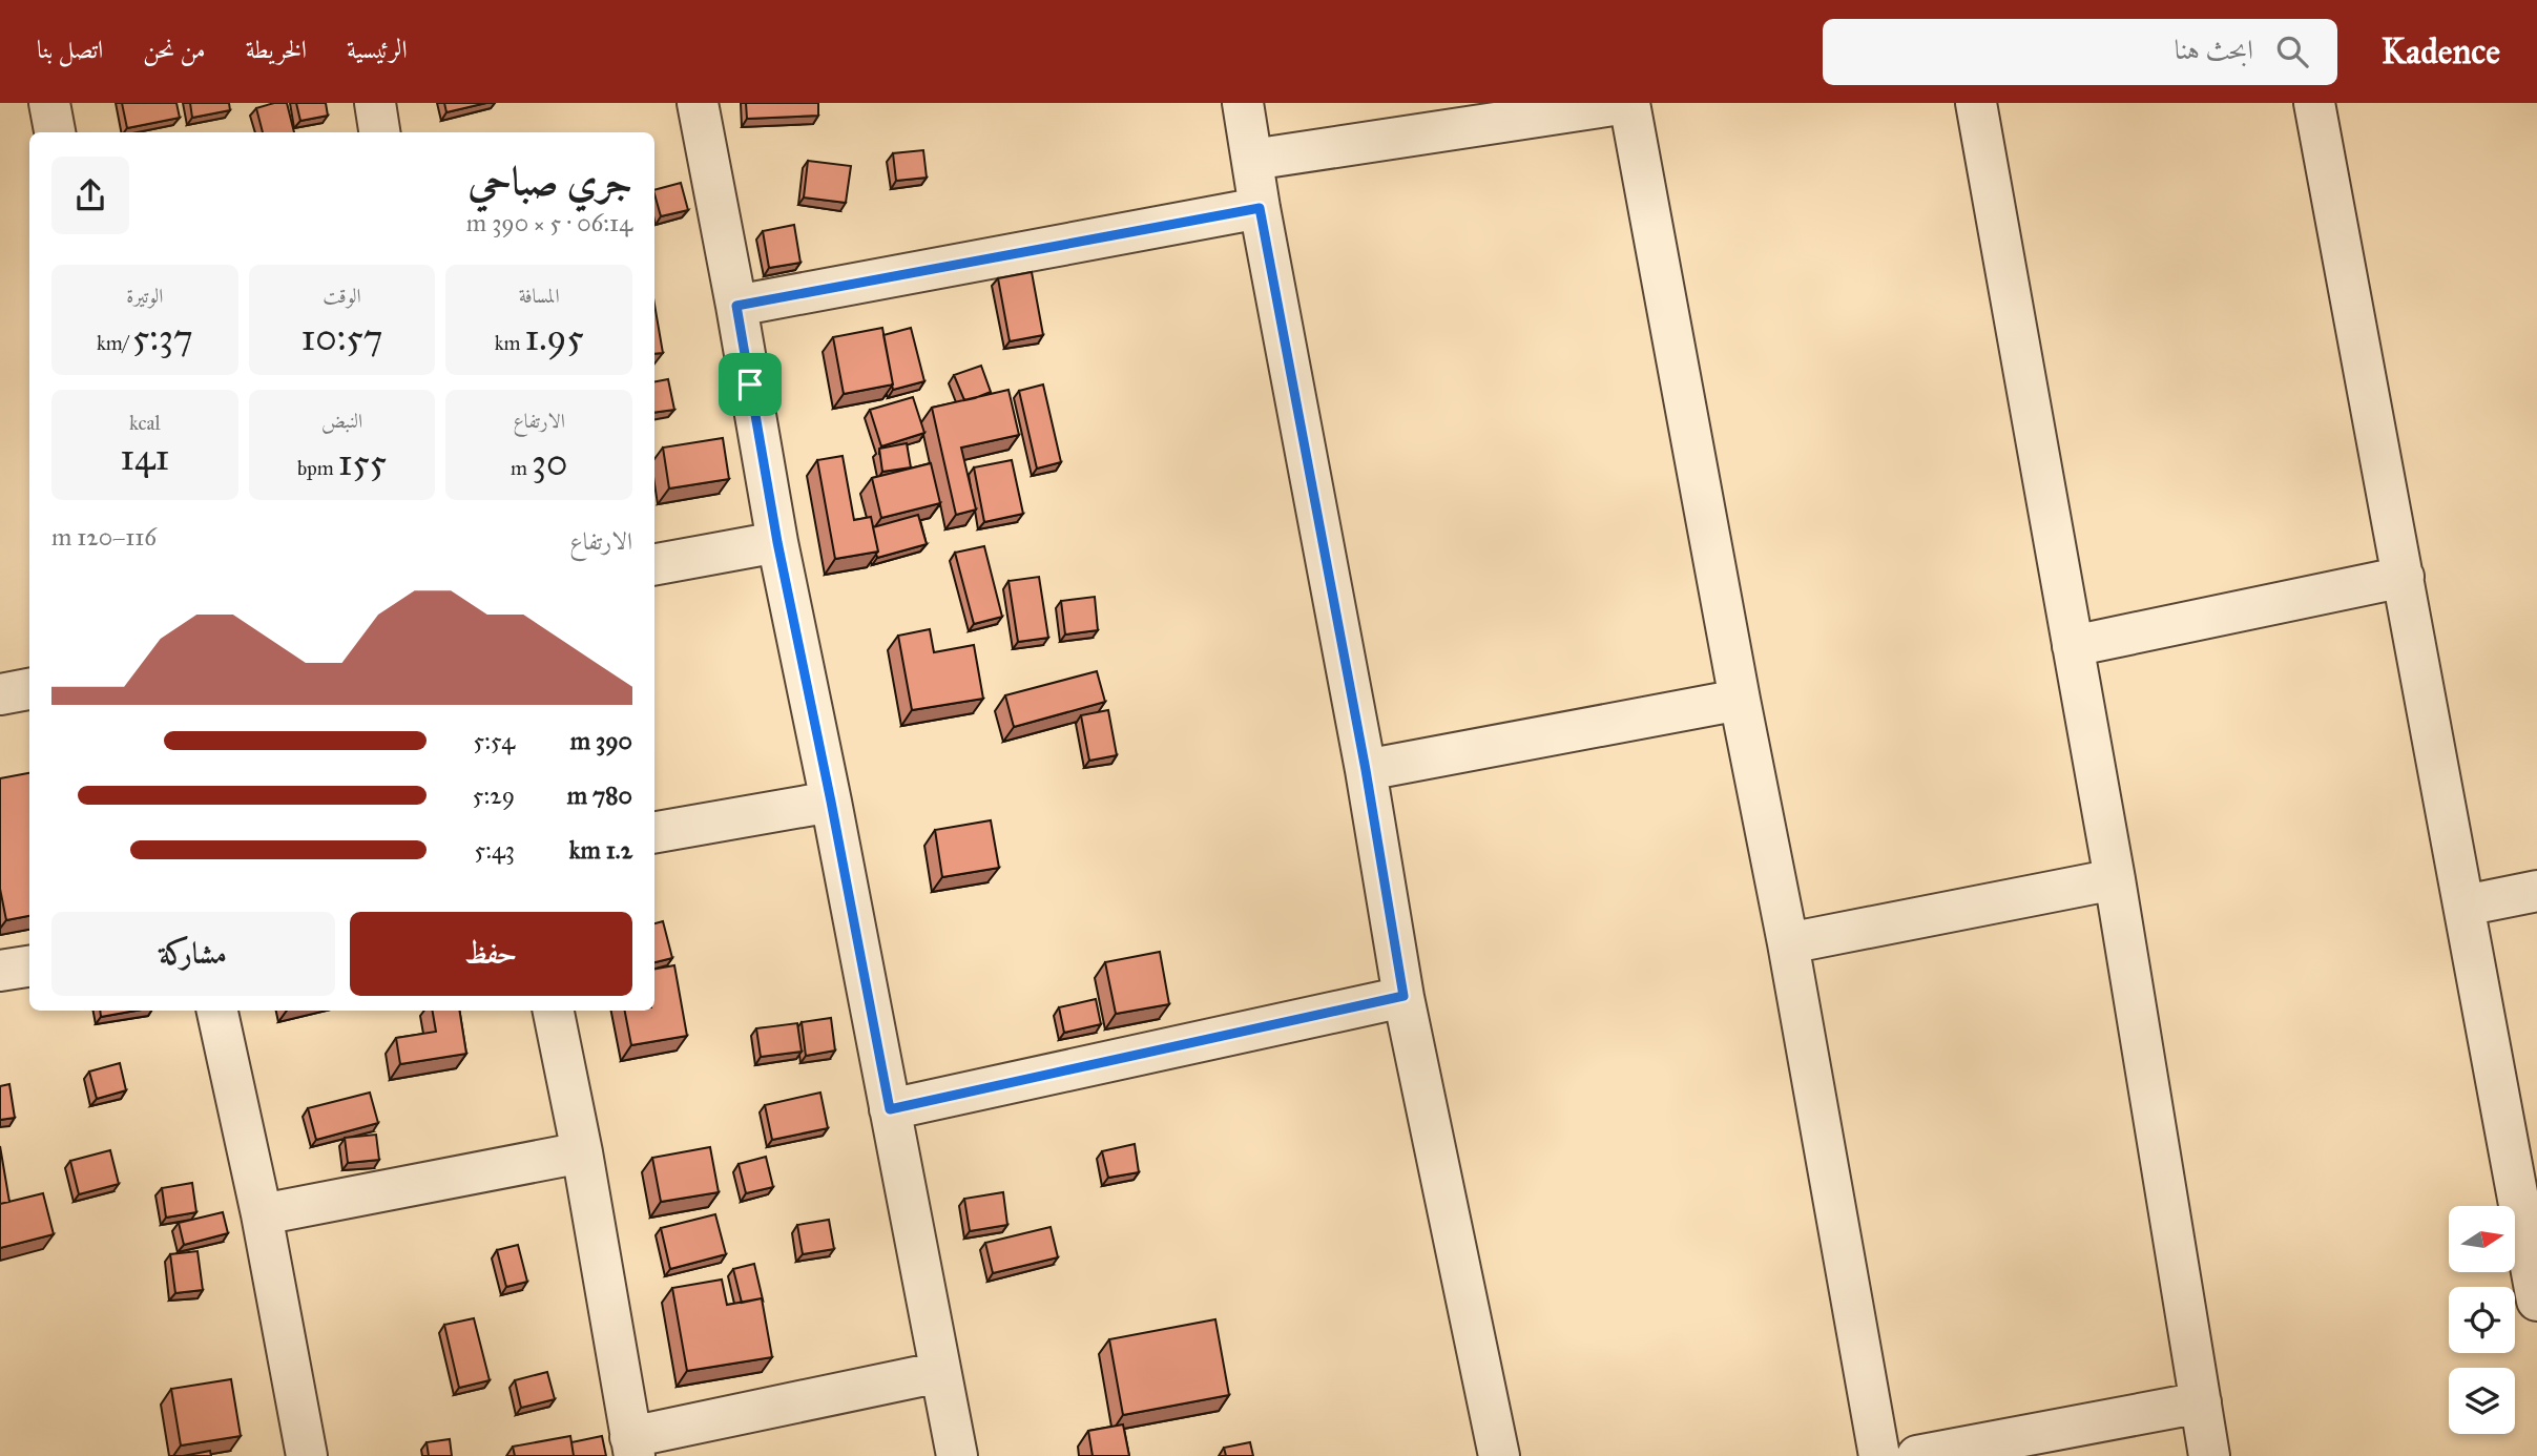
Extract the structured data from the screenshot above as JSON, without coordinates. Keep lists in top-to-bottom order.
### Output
{
  "north": "right",
  "page": {
    "header": "Kadence",
    "search": "ابحث هنا",
    "nav": [
      "الرئيسية",
      "الخريطة",
      "من نحن",
      "اتصل بنا"
    ],
    "heading": ["جري صباحي", "06:14 · 5 × 390 m"],
    "stats": [
      ["المسافة", "1.95 km"],
      ["الوقت", "10:57"],
      ["الوتيرة", "5:37 /km"],
      ["الارتفاع", "30 m"],
      ["النبض", "155 bpm"],
      ["kcal", "141"]
    ],
    "chart": ["الارتفاع", "116–120 m"],
    "list": [
      {
        "name": "390 m",
        "note": "5:54"
      },
      {
        "name": "780 m",
        "note": "5:29"
      },
      {
        "name": "1.2 km",
        "note": "5:43"
      }
    ],
    "buttons": ["حفظ", "مشاركة"]
  }
}
